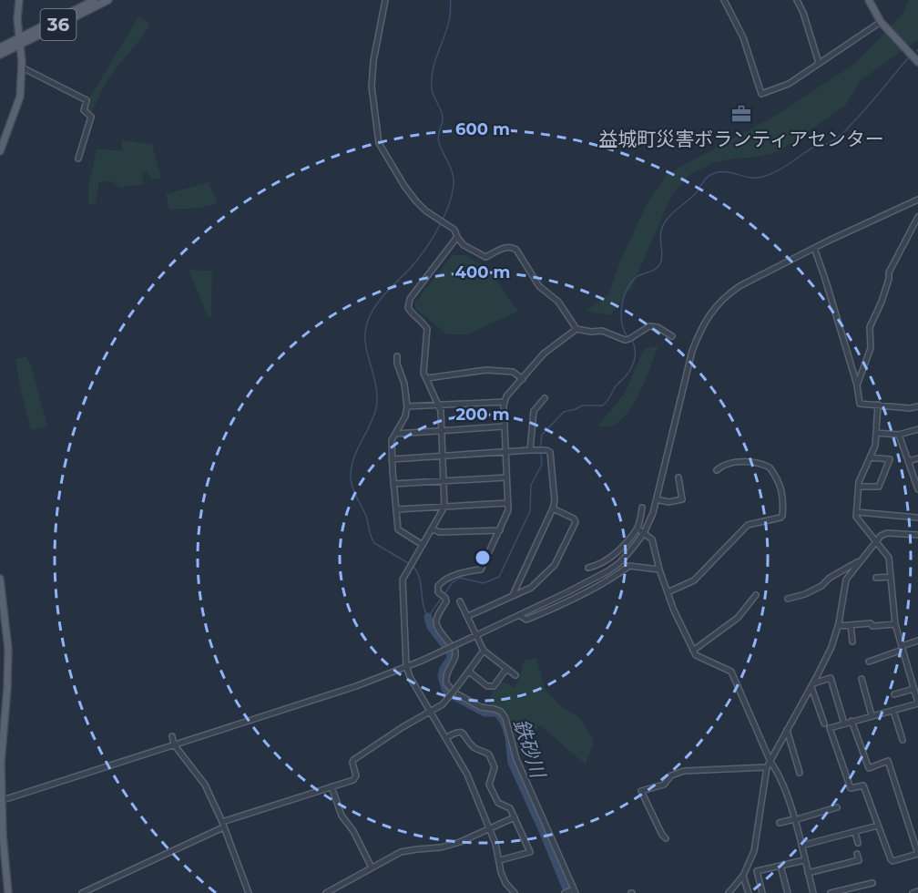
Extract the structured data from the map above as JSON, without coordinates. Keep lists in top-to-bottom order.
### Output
{
  "streets": {
    "main road": ["36"]
  },
  "water": ["鉄砂川"],
  "places": {
    "office": ["益城町災害ボランティアセンター"]
  },
  "rings": ["600 m", "400 m", "200 m"]
}
